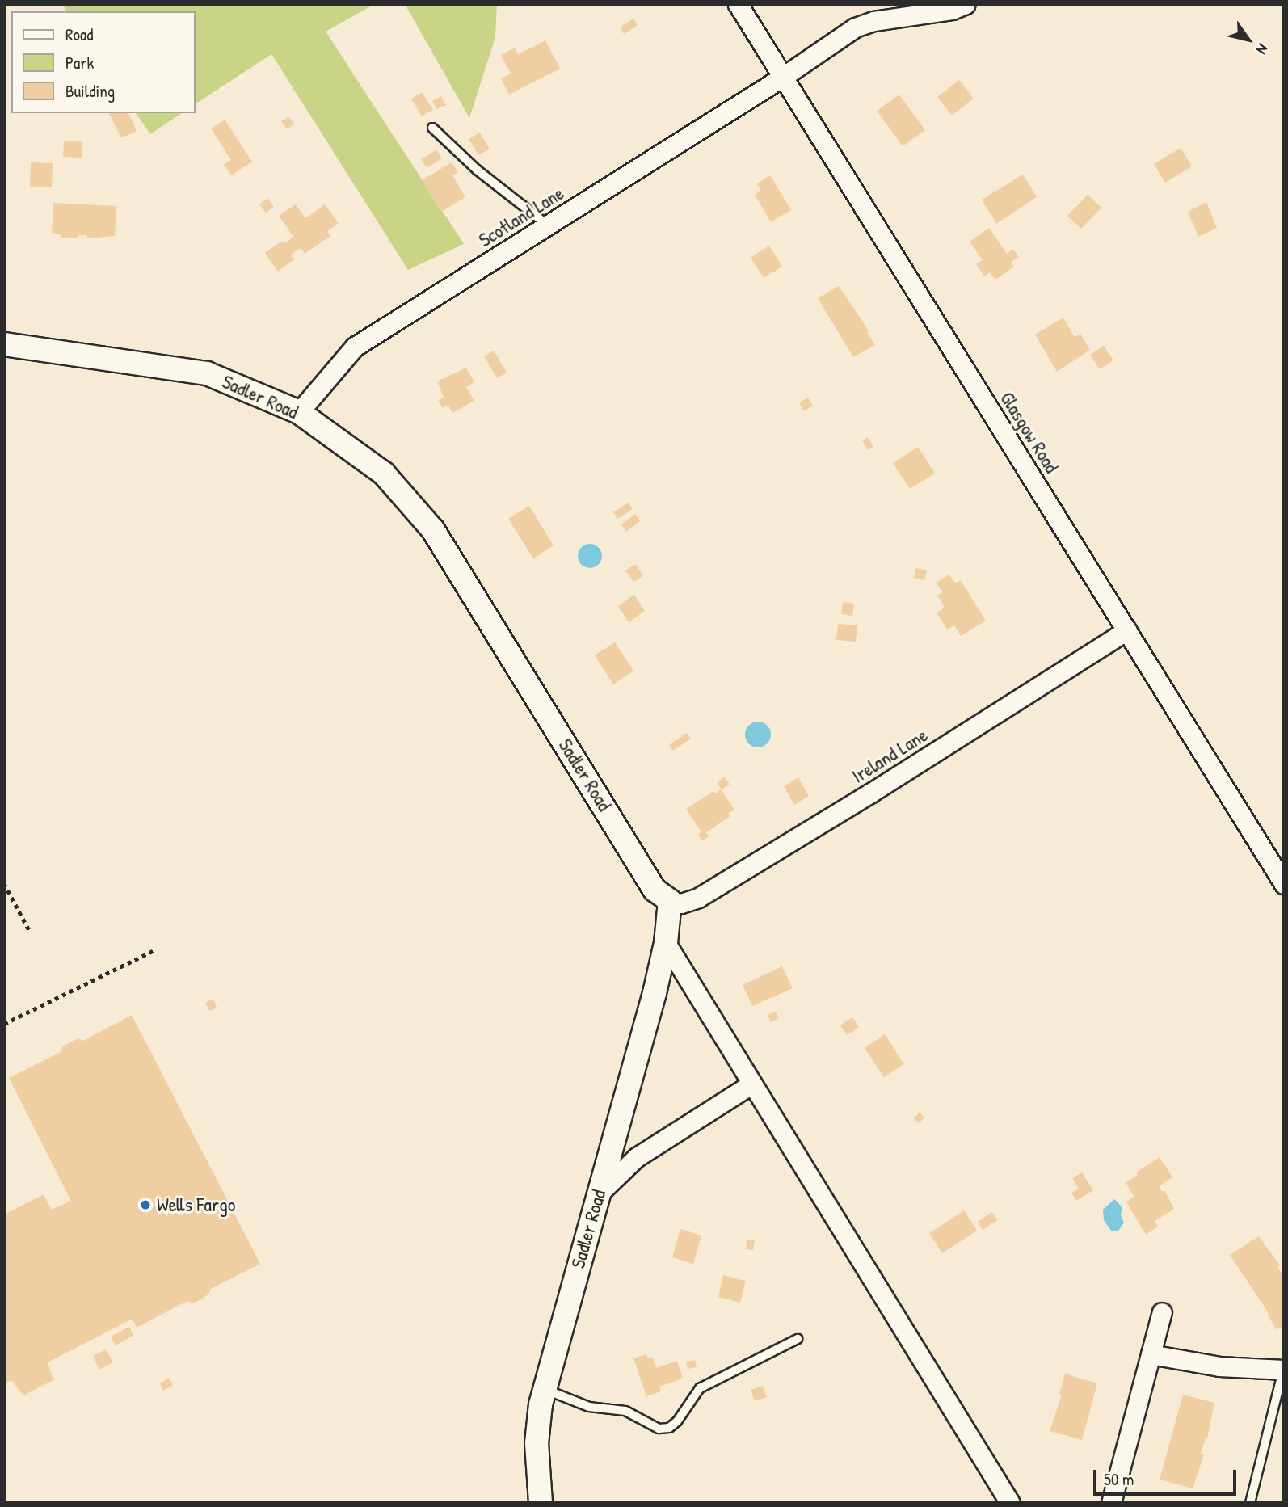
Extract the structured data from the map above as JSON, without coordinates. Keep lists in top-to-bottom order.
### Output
{
  "streets": {
    "street": [
      "Scotland Lane",
      "Sadler Road",
      "Glasgow Road",
      "Ireland Lane"
    ]
  },
  "crossings": [
    ["Scotland Lane", "Sadler Road"],
    ["Scotland Lane", "Glasgow Road"],
    ["Sadler Road", "Ireland Lane"],
    ["Glasgow Road", "Ireland Lane"]
  ],
  "places": ["Wells Fargo"],
  "legend": ["Road", "Park", "Building"],
  "scale_bar": "50 m",
  "north": "bottom right"
}
